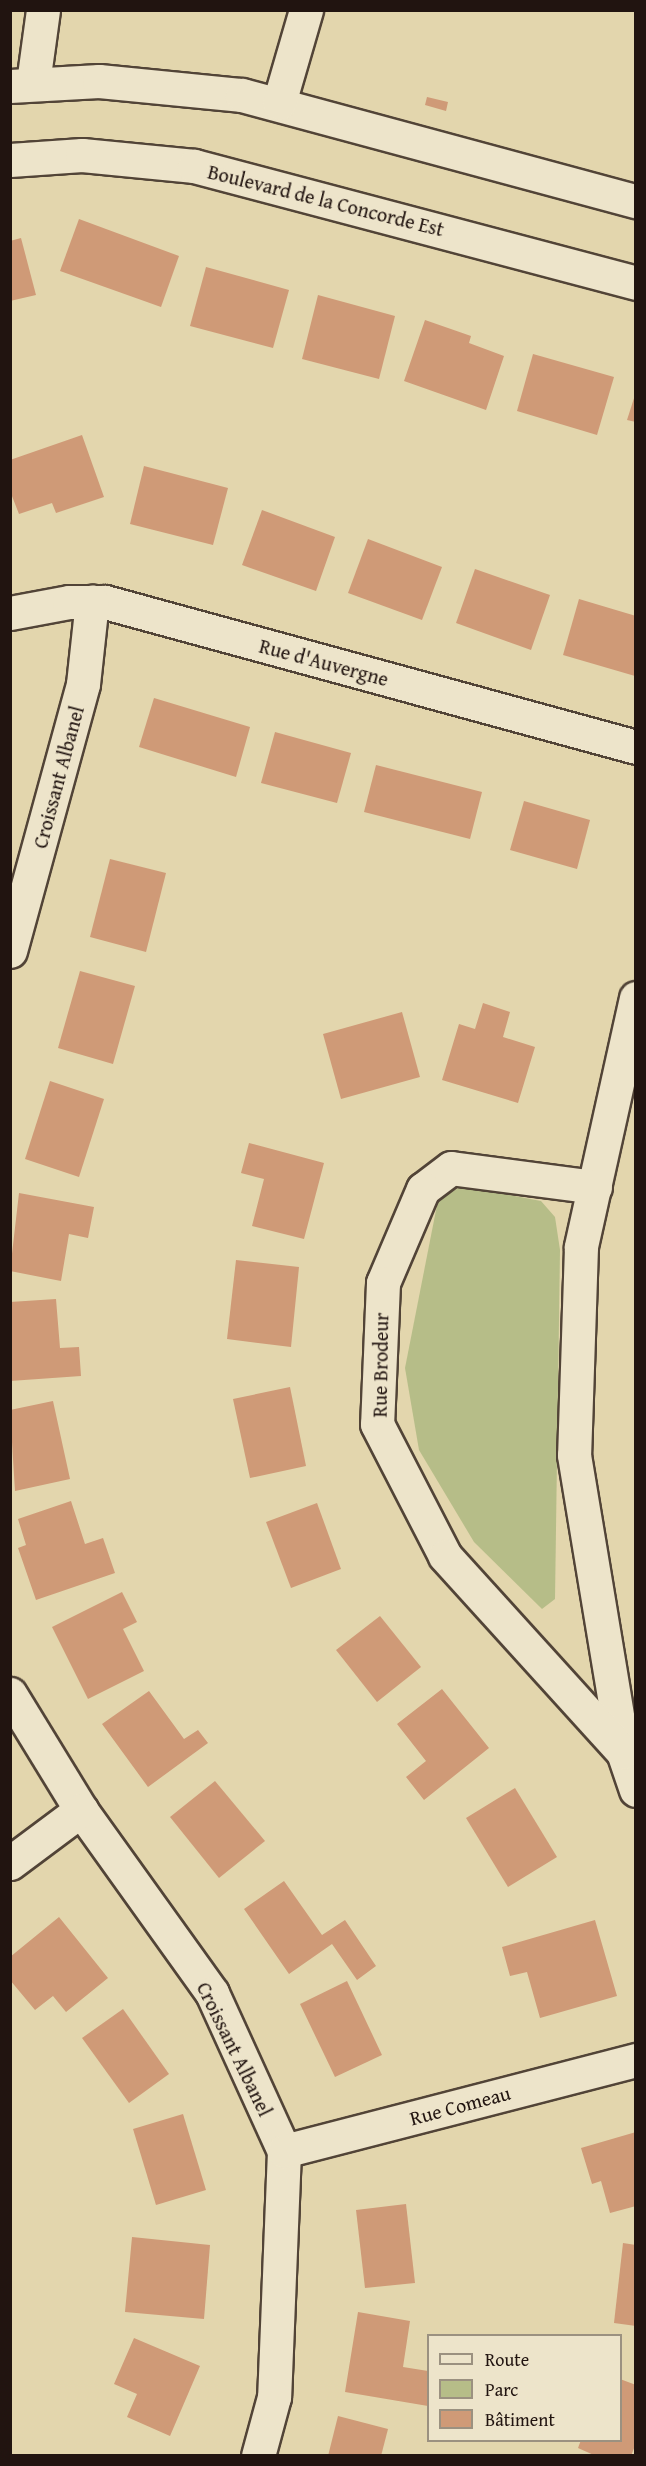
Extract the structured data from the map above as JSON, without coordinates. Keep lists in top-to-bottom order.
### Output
{
  "streets": {
    "street": [
      "Boulevard de la Concorde Est",
      "Rue d'Auvergne",
      "Croissant Albanel",
      "Rue Brodeur",
      "Rue Comeau"
    ]
  },
  "crossings": [
    ["Rue d'Auvergne", "Croissant Albanel"],
    ["Croissant Albanel", "Rue Comeau"]
  ],
  "legend": ["Route", "Parc", "Bâtiment"]
}
